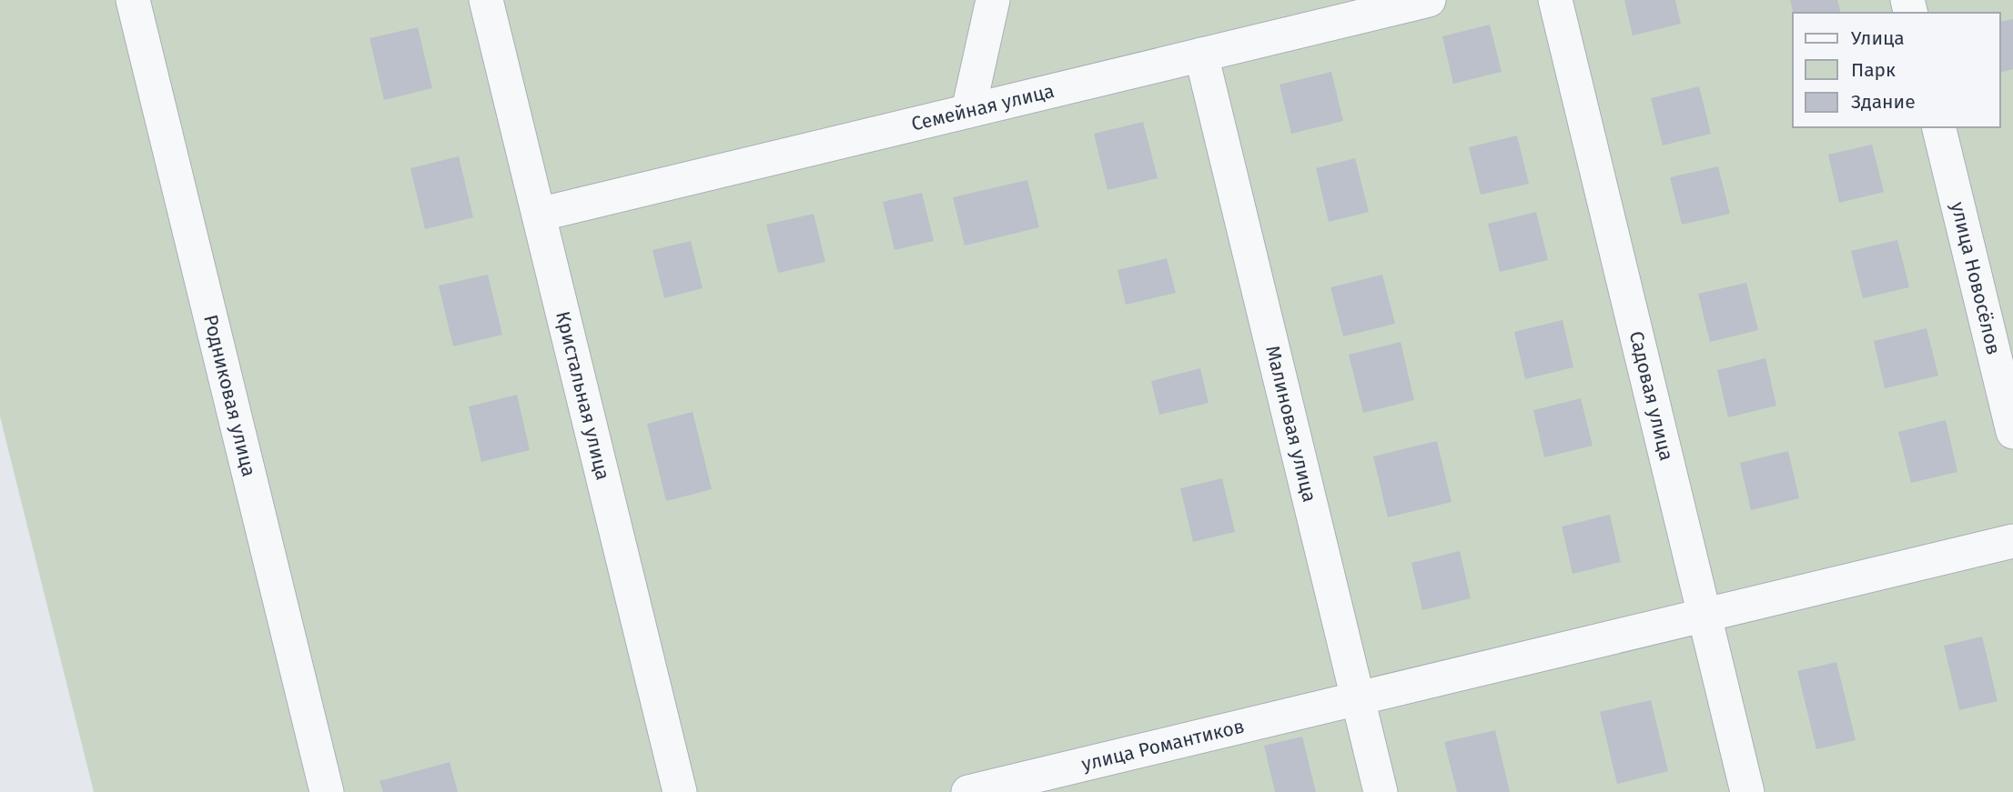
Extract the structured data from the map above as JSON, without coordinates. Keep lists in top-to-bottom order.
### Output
{
  "streets": {
    "street": [
      "Семейная улица",
      "улица Новосёлов",
      "Садовая улица",
      "Родниковая улица",
      "Кристальная улица",
      "Малиновая улица",
      "улица Романтиков"
    ]
  },
  "crossings": [
    ["Семейная улица", "Кристальная улица"],
    ["Семейная улица", "Малиновая улица"],
    ["Садовая улица", "улица Романтиков"],
    ["Малиновая улица", "улица Романтиков"]
  ],
  "legend": ["Улица", "Парк", "Здание"]
}
